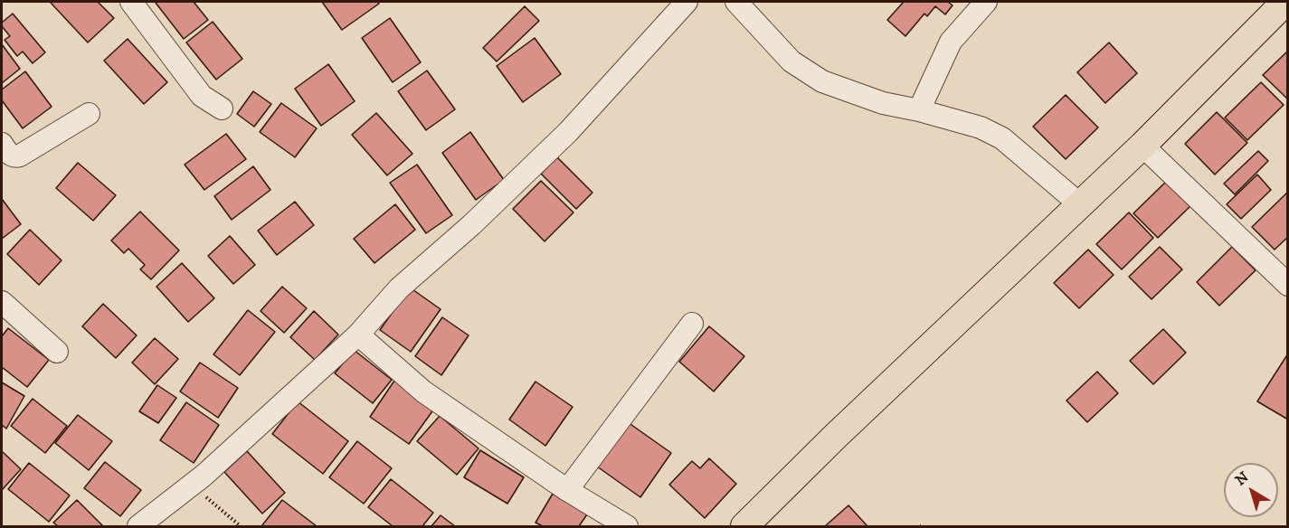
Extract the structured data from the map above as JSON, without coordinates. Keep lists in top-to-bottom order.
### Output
{
  "north": "top left"
}
